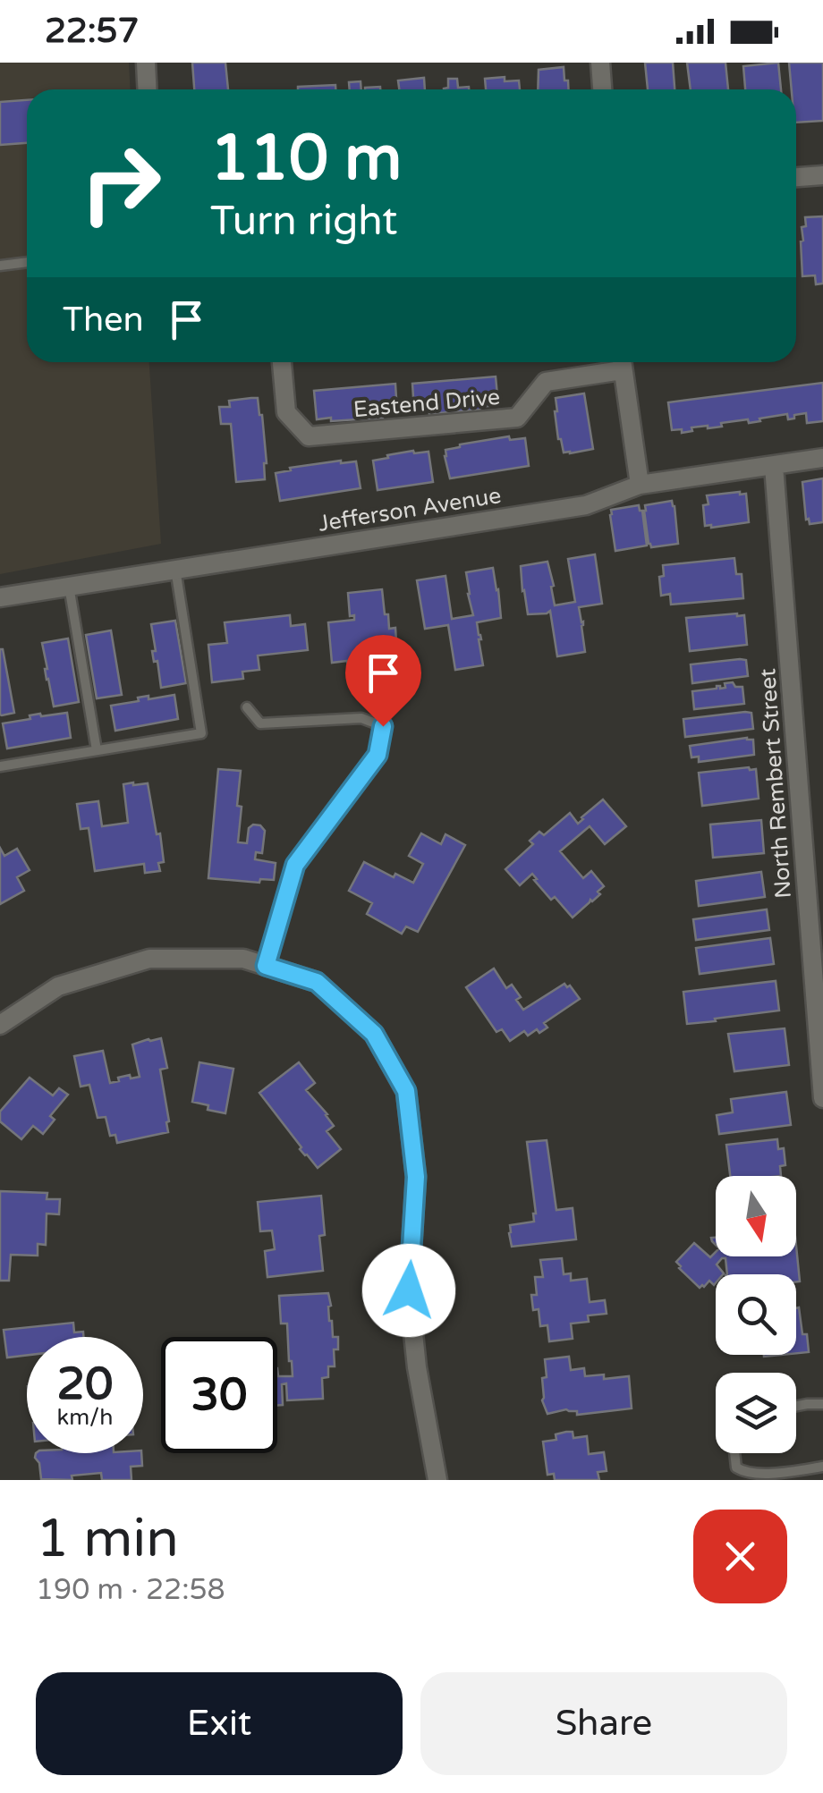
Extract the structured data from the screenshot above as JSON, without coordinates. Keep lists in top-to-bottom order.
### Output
{
  "streets": {
    "street": ["Eastend Drive", "Jefferson Avenue", "North Rembert Street"]
  },
  "crossings": [
    ["Jefferson Avenue", "North Rembert Street"]
  ],
  "north": "bottom",
  "page": {
    "status": "22:57",
    "turn": ["110 m", "Turn right"],
    "then": "Then",
    "speed": "20 km/h",
    "limit": "30",
    "heading": ["1 min", "190 m · 22:58"],
    "buttons": ["Exit", "Share"]
  }
}
